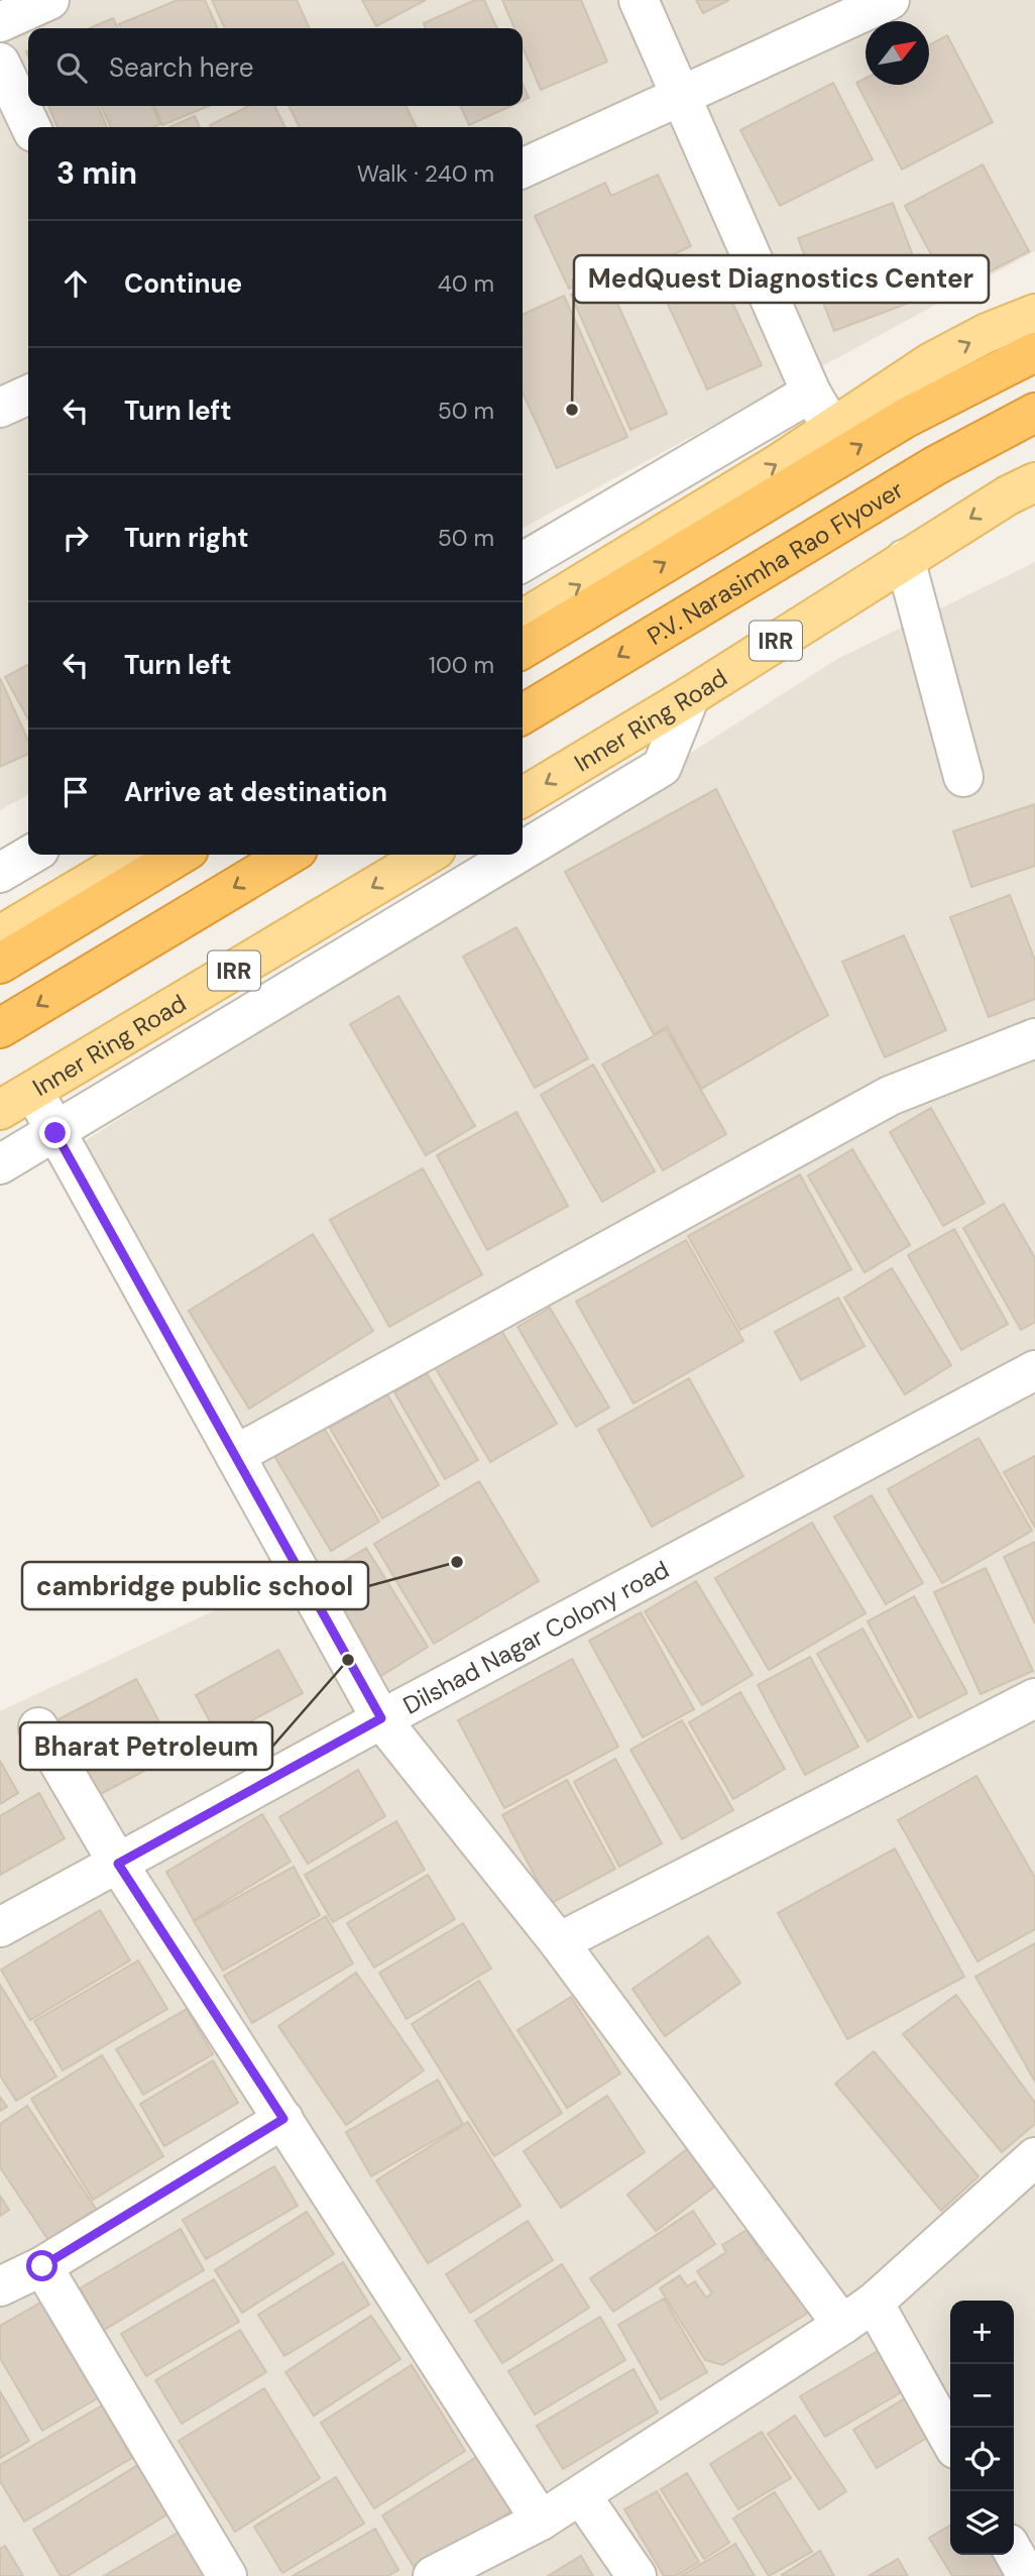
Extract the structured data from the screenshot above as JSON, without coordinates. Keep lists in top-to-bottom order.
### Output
{
  "streets": {
    "highway": ["P.V. Narasimha Rao Flyover"],
    "main road": ["IRR", "Inner Ring Road"],
    "street": ["Dilshad Nagar Colony road"]
  },
  "places": ["MedQuest Diagnostics Center", "cambridge public school", "Bharat Petroleum"],
  "north": "top right",
  "page": {
    "search": "Search here",
    "heading": ["3 min", "Walk · 240 m"],
    "list": [
      ["Continue", "40 m"],
      ["Turn left", "50 m"],
      ["Turn right", "50 m"],
      ["Turn left", "100 m"],
      "Arrive at destination"
    ],
    "map_buttons": ["+", "−"]
  }
}
